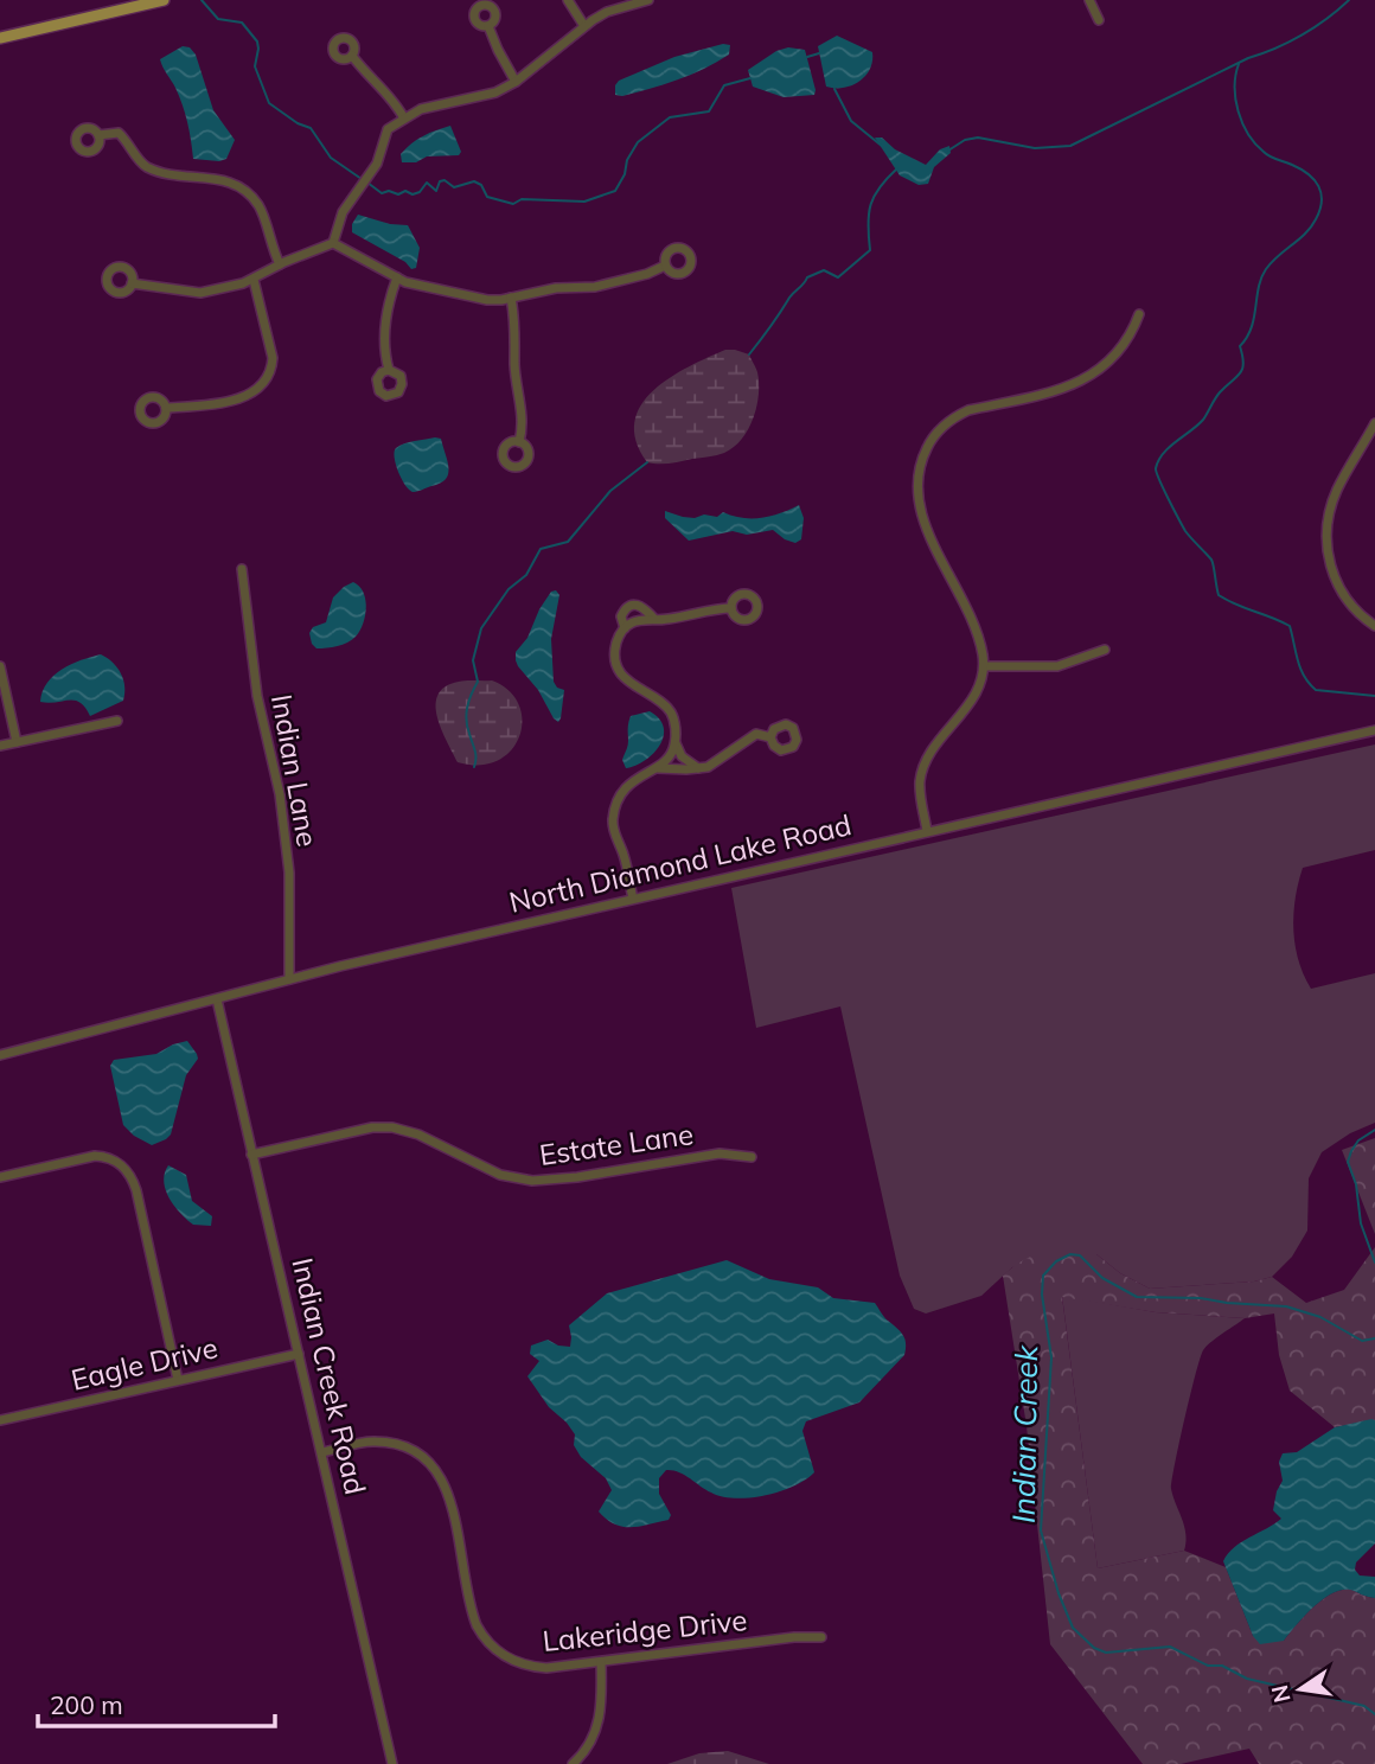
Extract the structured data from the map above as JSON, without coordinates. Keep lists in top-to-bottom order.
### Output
{
  "streets": {
    "street": [
      "Indian Lane",
      "North Diamond Lake Road",
      "Estate Lane",
      "Eagle Drive",
      "Indian Creek Road",
      "Lakeridge Drive"
    ]
  },
  "crossings": [
    ["Indian Lane", "North Diamond Lake Road"],
    ["North Diamond Lake Road", "Indian Creek Road"],
    ["Estate Lane", "Indian Creek Road"],
    ["Eagle Drive", "Indian Creek Road"],
    ["Indian Creek Road", "Lakeridge Drive"]
  ],
  "water": ["Indian Creek"],
  "scale_bar": "200 m",
  "north": "left"
}
